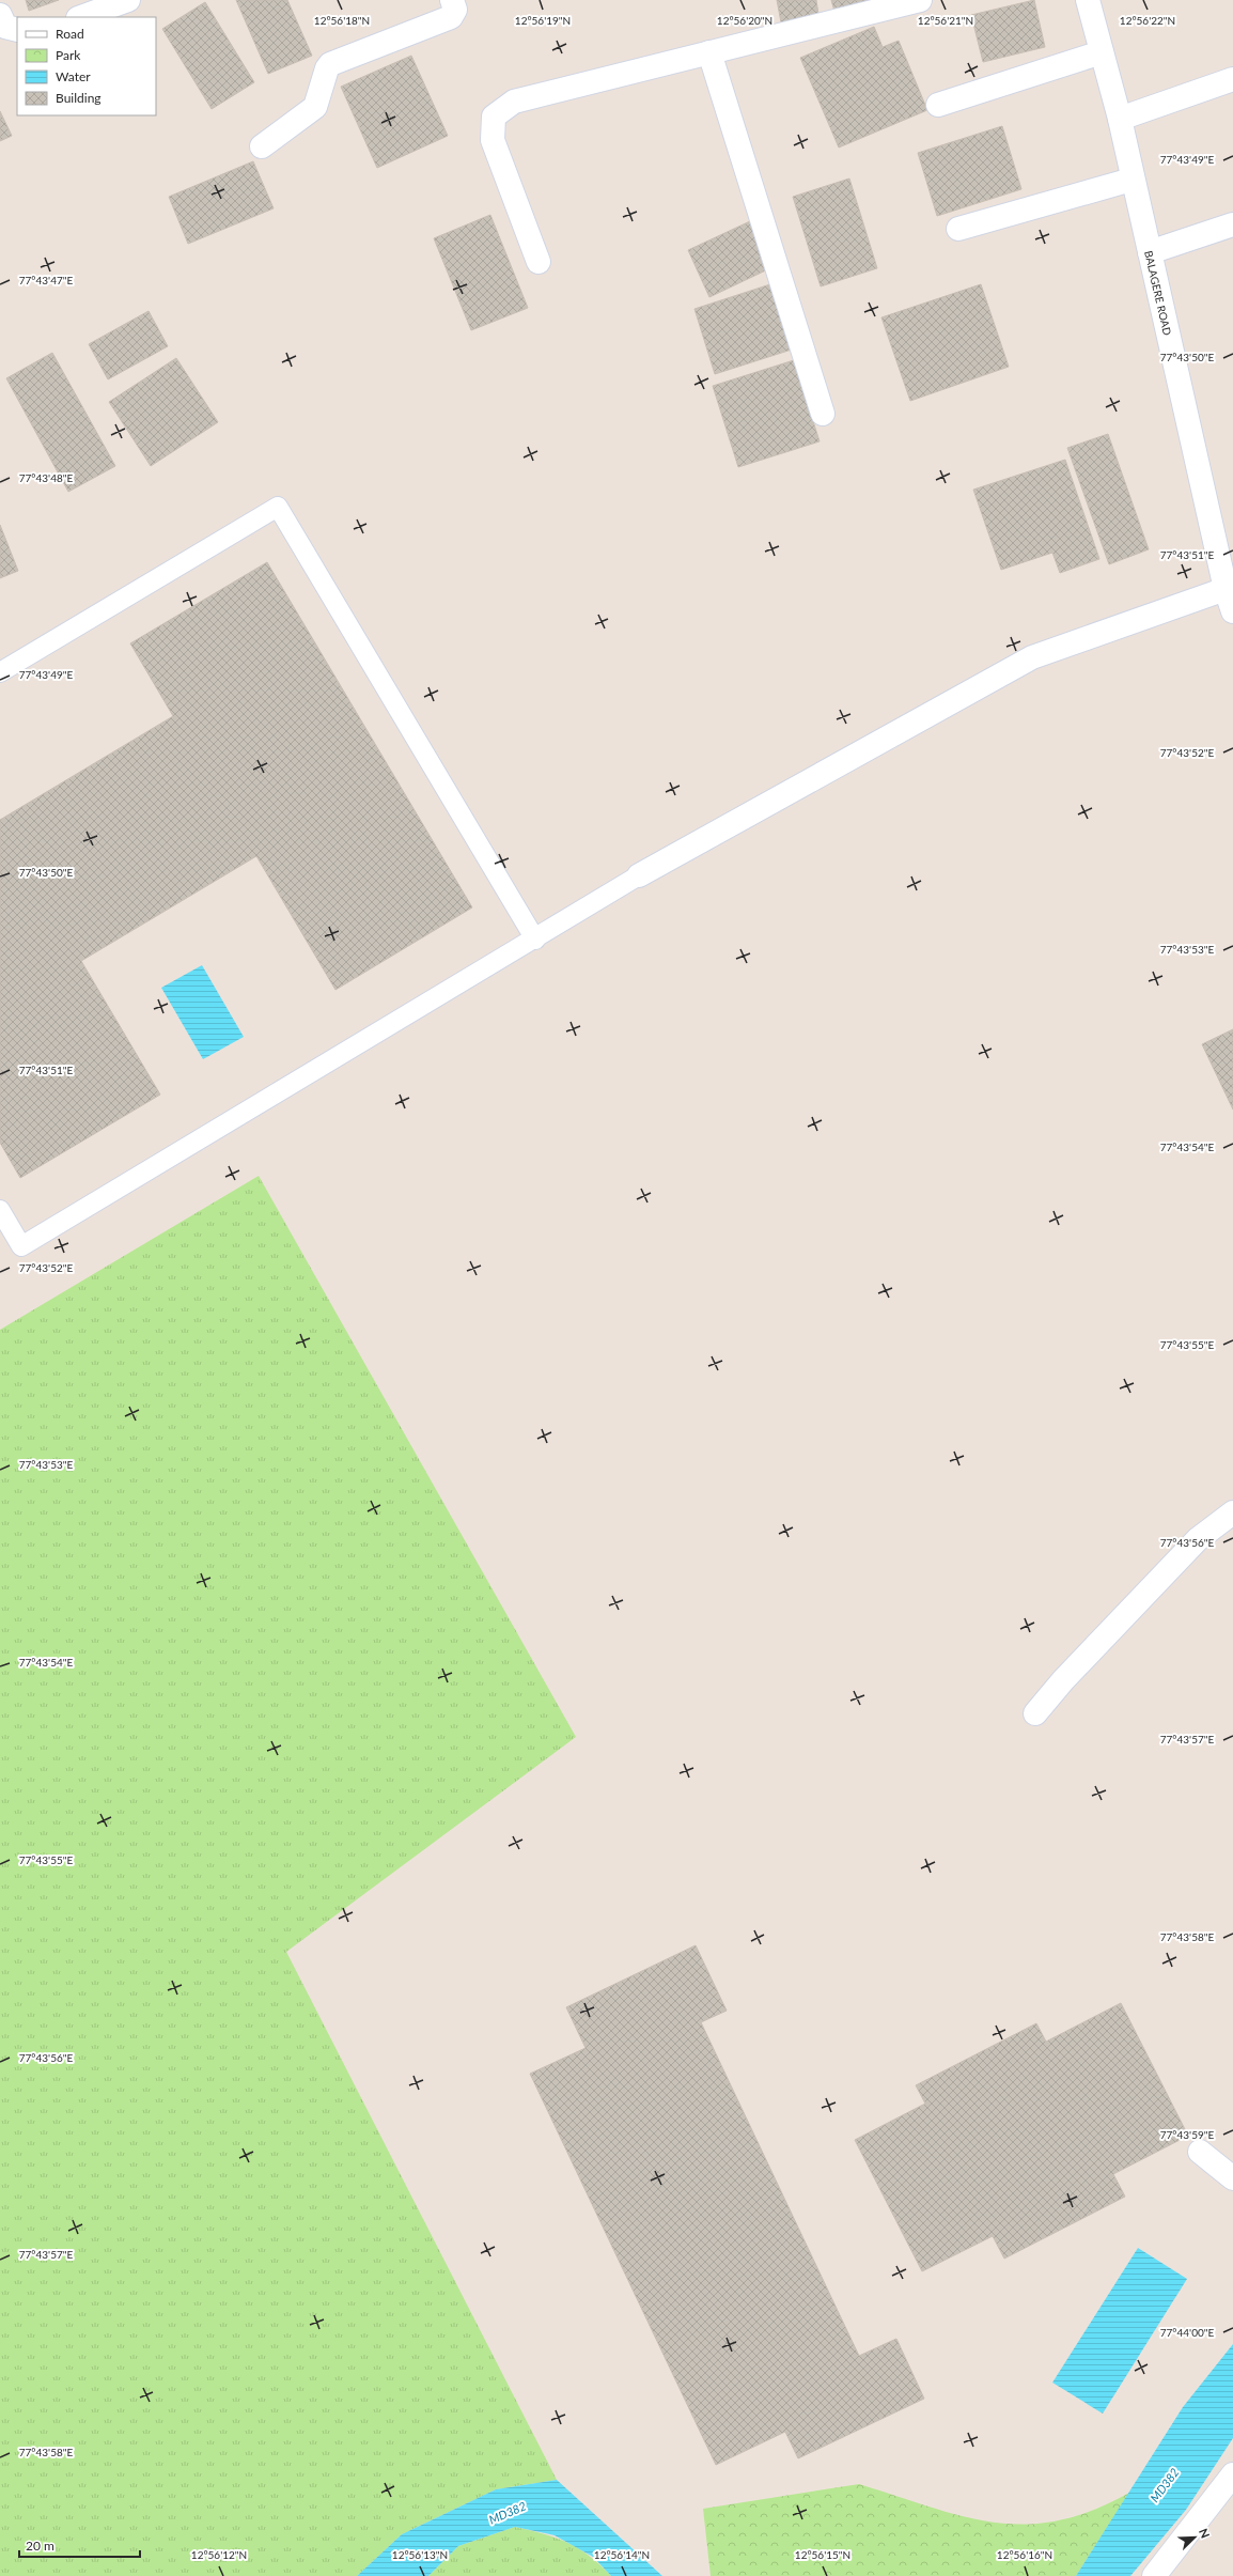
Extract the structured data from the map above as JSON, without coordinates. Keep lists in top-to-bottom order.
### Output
{
  "streets": {
    "street": ["BALAGERE ROAD"]
  },
  "water": ["MD382"],
  "legend": [
    "Road",
    "Park",
    "Water",
    "Building"
  ],
  "scale_bar": "20 m",
  "north": "top right",
  "coordinates": [
    "12°56'18\"N",
    "12°56'19\"N",
    "12°56'20\"N",
    "12°56'21\"N",
    "12°56'22\"N",
    "77°43'49\"E",
    "77°43'47\"E",
    "77°43'50\"E",
    "77°43'48\"E",
    "77°43'51\"E",
    "77°43'52\"E",
    "77°43'53\"E",
    "77°43'54\"E",
    "77°43'55\"E",
    "77°43'56\"E",
    "77°43'57\"E",
    "77°43'58\"E",
    "77°43'59\"E",
    "77°44'00\"E",
    "12°56'12\"N",
    "12°56'13\"N",
    "12°56'14\"N",
    "12°56'15\"N",
    "12°56'16\"N"
  ]
}
